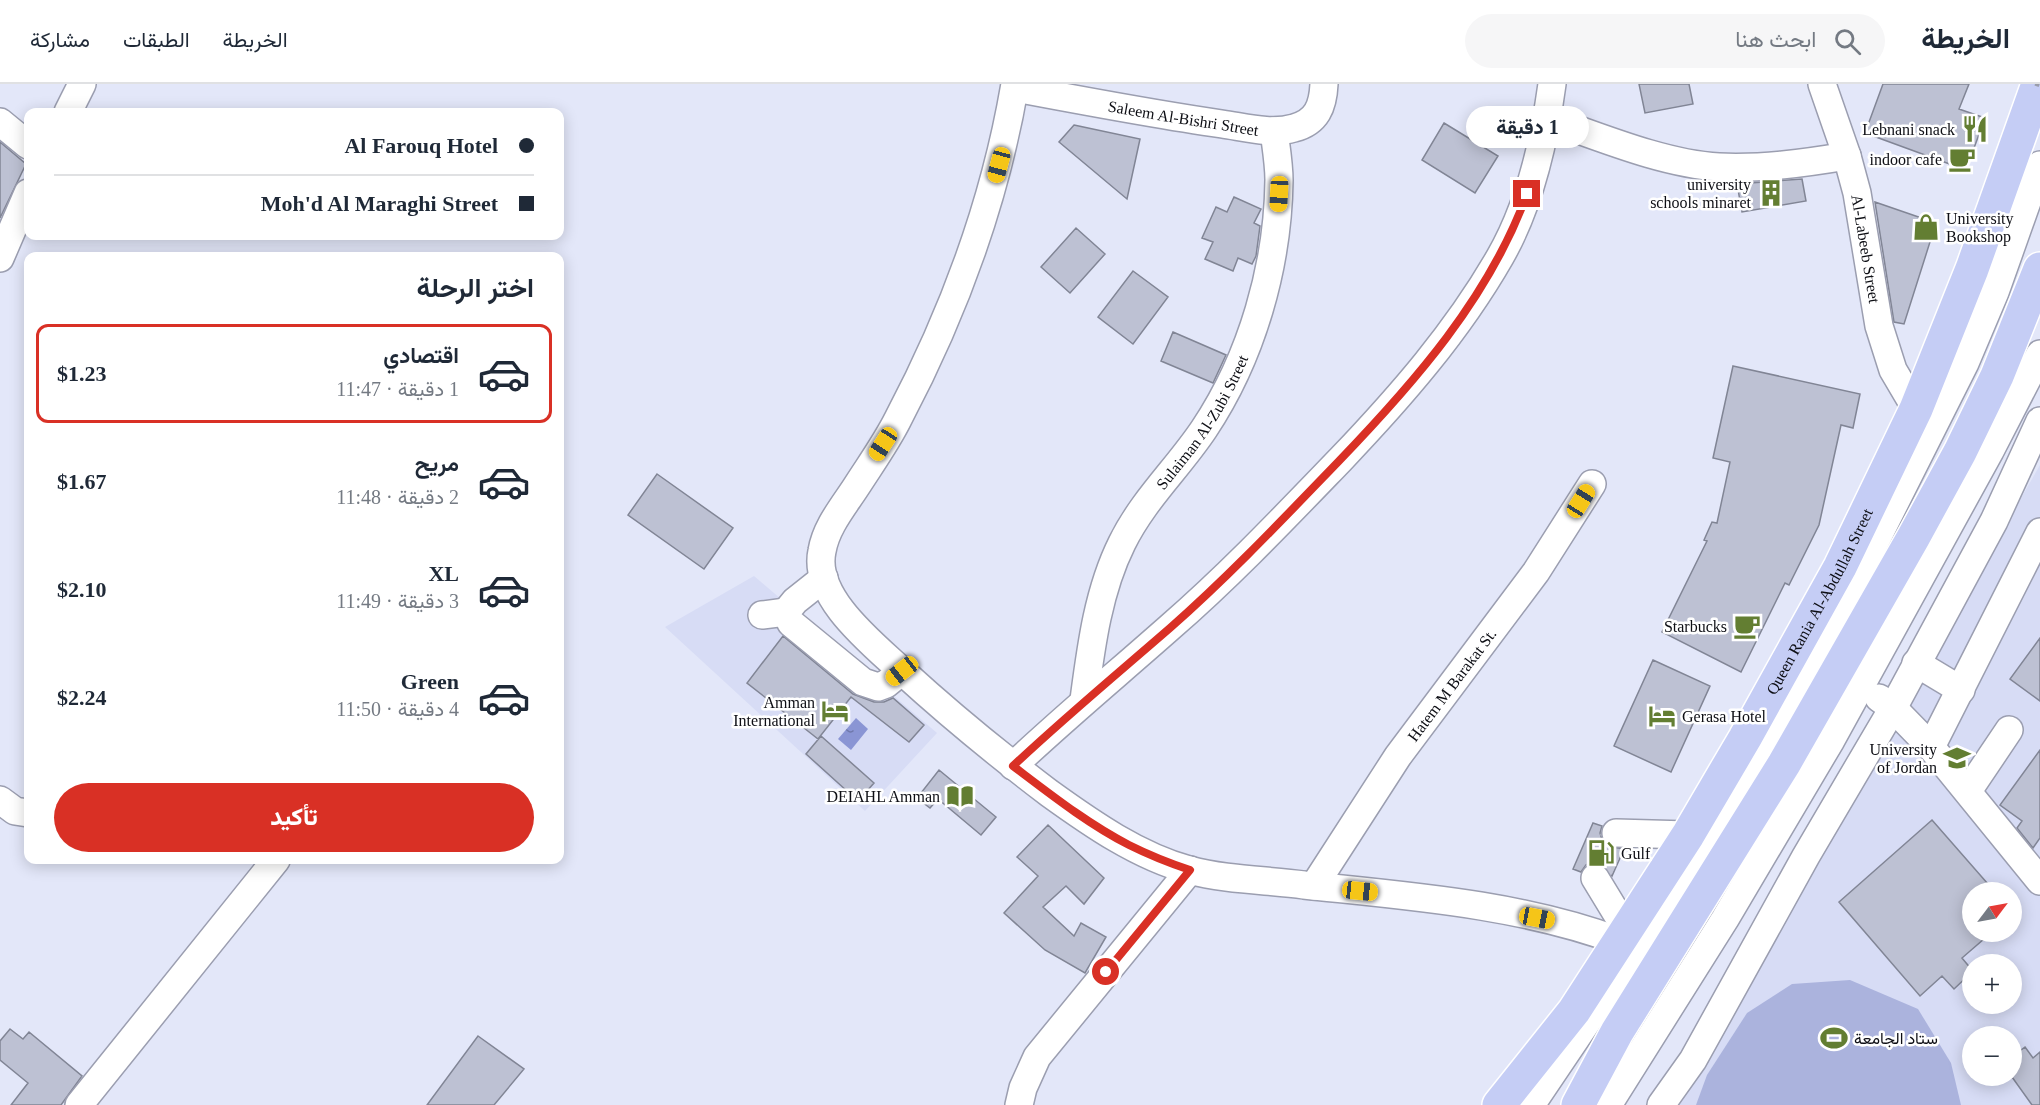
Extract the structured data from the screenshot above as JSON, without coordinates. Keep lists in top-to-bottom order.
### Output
{
  "streets": {
    "main road": ["Queen Rania Al-Abdullah Street"],
    "street": [
      "Saleem Al-Bishri Street",
      "Al-Labeeb Street",
      "Sulaiman Al-Zubi Street",
      "Hatem M Barakat St."
    ]
  },
  "crossings": [
    ["Saleem Al-Bishri Street", "Sulaiman Al-Zubi Street"],
    ["Al-Labeeb Street", "Queen Rania Al-Abdullah Street"]
  ],
  "places": {
    "restaurant": ["Lebnani snack"],
    "cafe": ["indoor cafe", "Starbucks"],
    "building": ["university schools minaret"],
    "shop": ["University Bookshop"],
    "hotel": ["Amman International", "Gerasa Hotel"],
    "school or university": ["University of Jordan"],
    "library": ["DEIAHL Amman"],
    "fuel station": ["Gulf"],
    "sports": ["ستاد الجامعة"]
  },
  "north": "top right",
  "page": {
    "header": "الخريطة",
    "search": "ابحث هنا",
    "nav": ["الخريطة", "الطبقات", "مشاركة"],
    "bubble": "1 دقيقة",
    "banner": ["Al Farouq Hotel", "Moh'd Al Maraghi Street"],
    "heading": "اختر الرحلة",
    "list": [
      {
        "name": "اقتصادي",
        "note": "1 دقيقة · 11:47",
        "value": "$1.23"
      },
      {
        "name": "مريح",
        "note": "2 دقيقة · 11:48",
        "value": "$1.67"
      },
      {
        "name": "XL",
        "note": "3 دقيقة · 11:49",
        "value": "$2.10"
      },
      {
        "name": "Green",
        "note": "4 دقيقة · 11:50",
        "value": "$2.24"
      }
    ],
    "buttons": "تأكيد",
    "map_buttons": ["+", "−"]
  }
}
